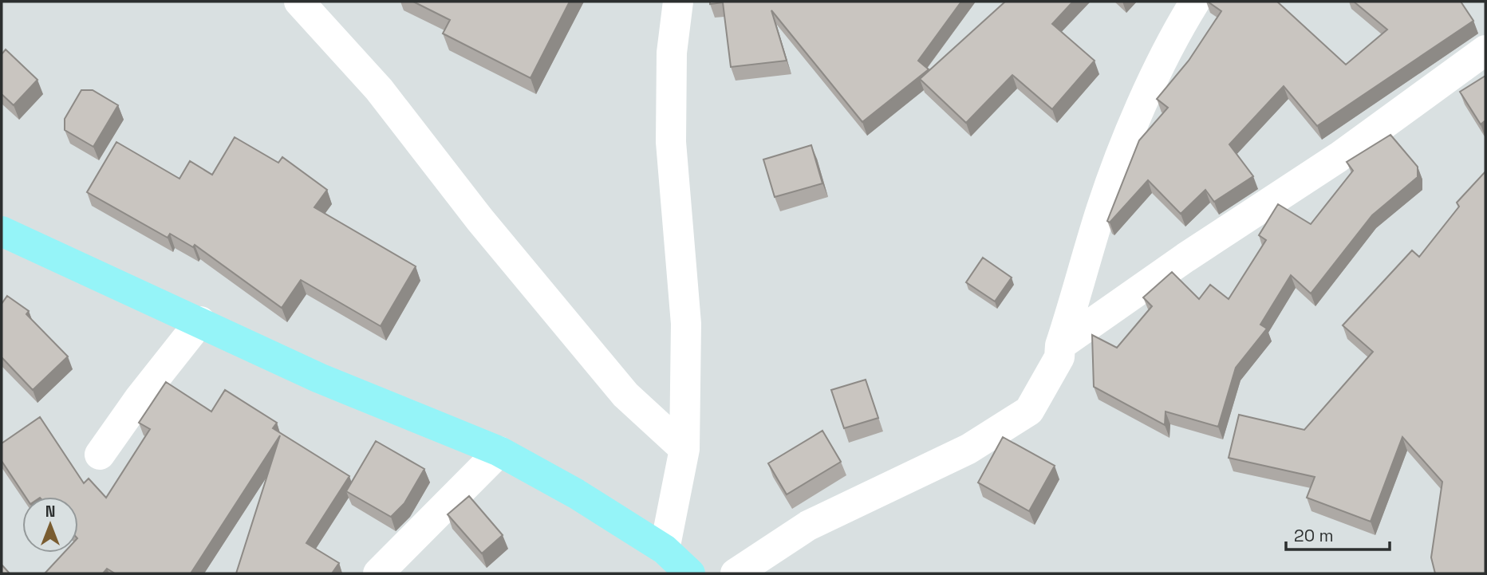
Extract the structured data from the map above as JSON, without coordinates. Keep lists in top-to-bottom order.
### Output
{
  "scale_bar": "20 m",
  "north": "top"
}
